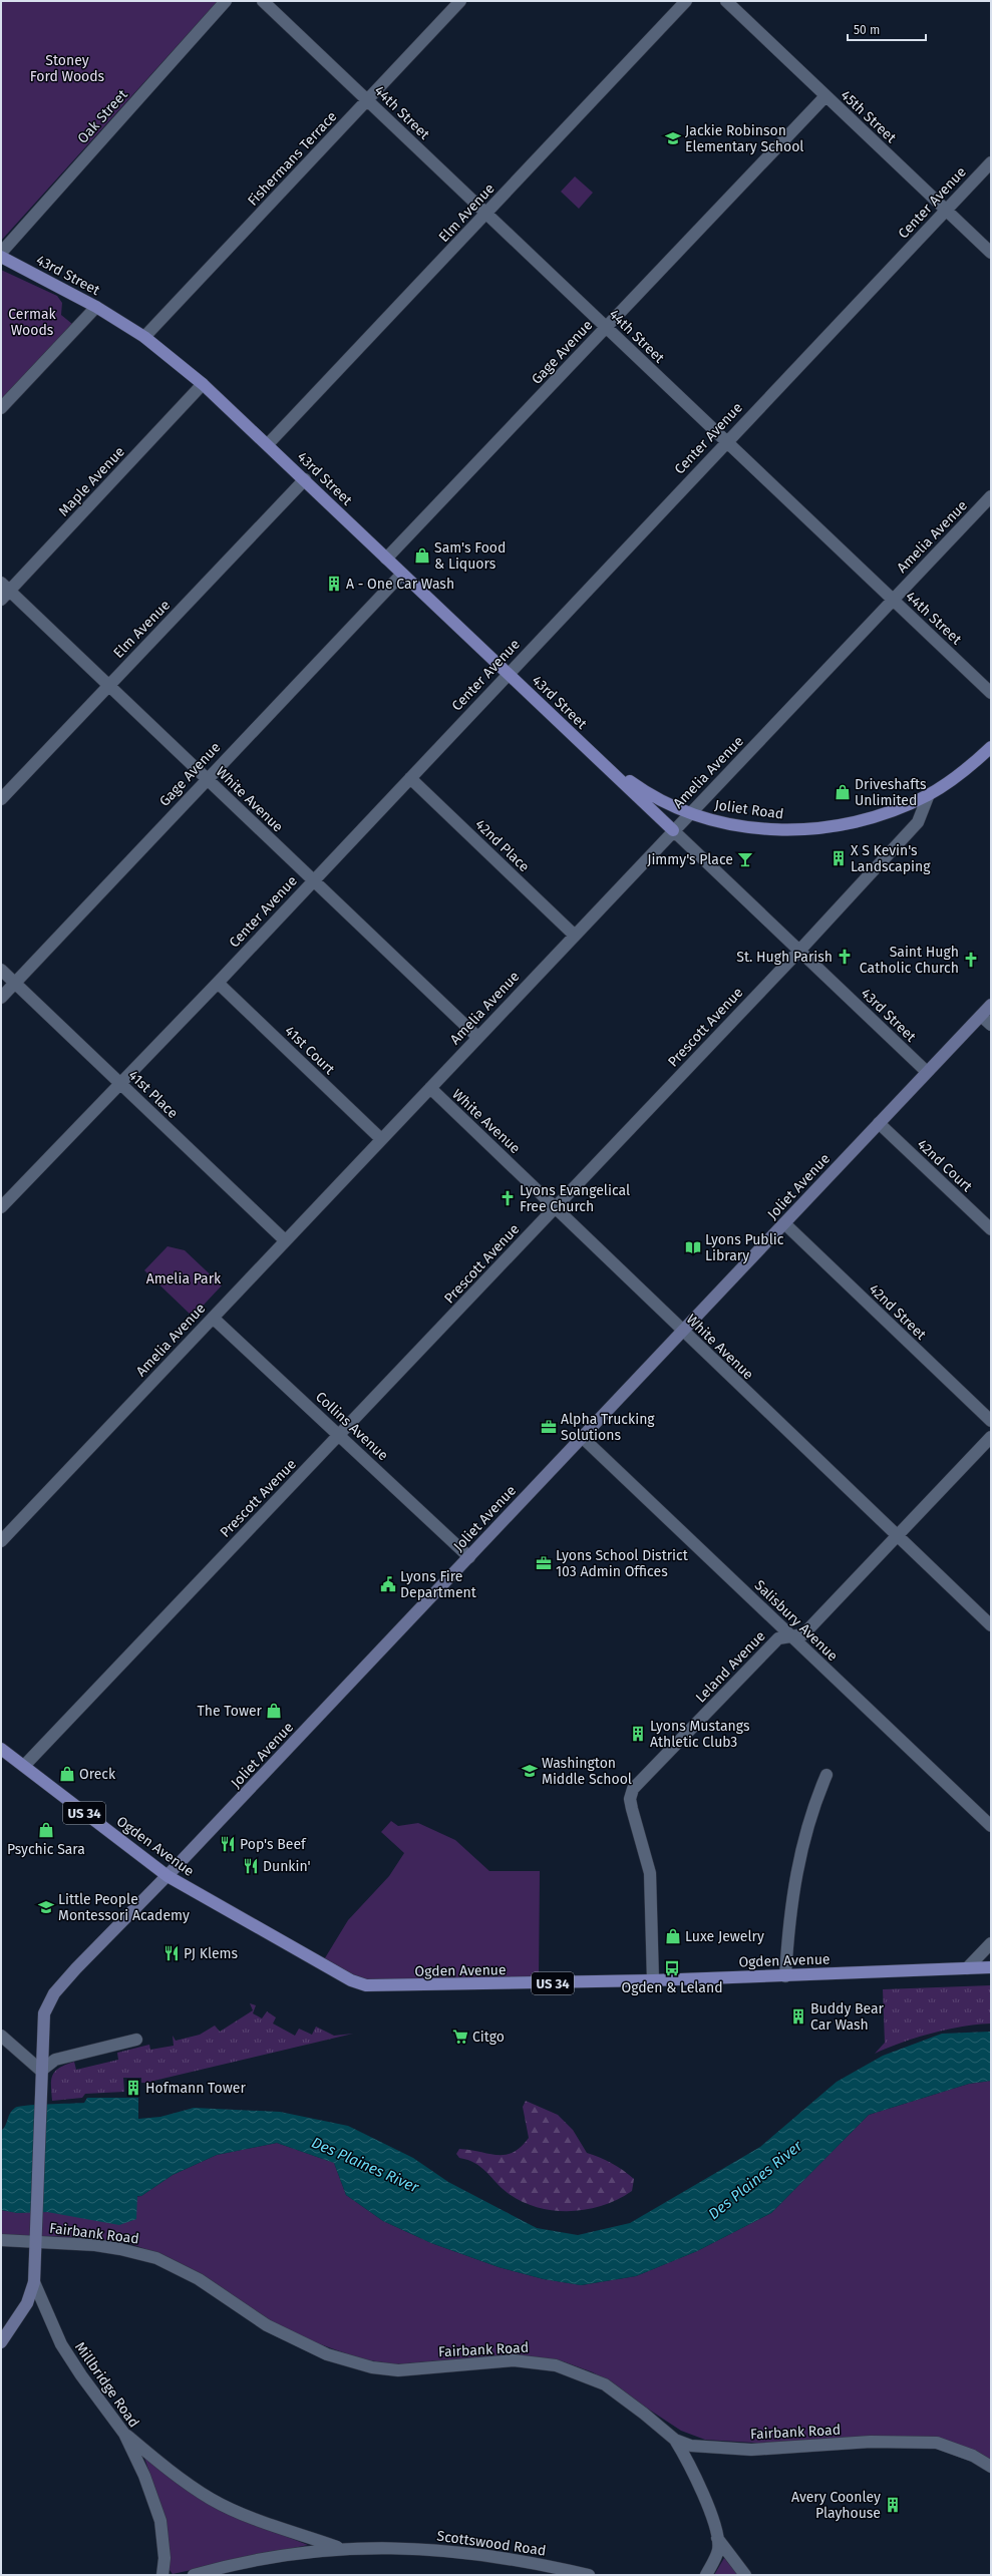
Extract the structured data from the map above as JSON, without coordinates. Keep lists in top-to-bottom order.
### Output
{
  "streets": {
    "main road": [
      "43rd Street",
      "Joliet Road",
      "US 34",
      "Ogden Avenue"
    ],
    "street": [
      "44th Street",
      "Oak Street",
      "45th Street",
      "Fishermans Terrace",
      "Center Avenue",
      "Elm Avenue",
      "Gage Avenue",
      "Maple Avenue",
      "Amelia Avenue",
      "White Avenue",
      "42nd Place",
      "Prescott Avenue",
      "41st Court",
      "41st Place",
      "42nd Court",
      "Joliet Avenue",
      "42nd Street",
      "Collins Avenue",
      "Salisbury Avenue",
      "Leland Avenue",
      "Fairbank Road",
      "Millbridge Road",
      "Scottswood Road"
    ]
  },
  "crossings": [
    ["44th Street", "Fishermans Terrace"],
    ["44th Street", "Center Avenue"],
    ["44th Street", "Elm Avenue"],
    ["44th Street", "Gage Avenue"],
    ["44th Street", "Amelia Avenue"],
    ["45th Street", "Center Avenue"],
    ["45th Street", "Gage Avenue"],
    ["Fishermans Terrace", "43rd Street"],
    ["Center Avenue", "43rd Street"],
    ["Center Avenue", "White Avenue"],
    ["Center Avenue", "42nd Place"],
    ["Center Avenue", "41st Court"],
    ["Center Avenue", "41st Place"],
    ["Elm Avenue", "43rd Street"],
    ["Elm Avenue", "White Avenue"],
    ["43rd Street", "Gage Avenue"],
    ["43rd Street", "Maple Avenue"],
    ["43rd Street", "Amelia Avenue"],
    ["43rd Street", "Joliet Road"],
    ["43rd Street", "Prescott Avenue"],
    ["43rd Street", "Joliet Avenue"],
    ["Gage Avenue", "White Avenue"],
    ["Gage Avenue", "41st Place"],
    ["Maple Avenue", "White Avenue"],
    ["Amelia Avenue", "White Avenue"],
    ["Amelia Avenue", "Joliet Road"],
    ["Amelia Avenue", "42nd Place"],
    ["Amelia Avenue", "41st Court"],
    ["Amelia Avenue", "41st Place"],
    ["Amelia Avenue", "Collins Avenue"],
    ["White Avenue", "Prescott Avenue"],
    ["White Avenue", "Joliet Avenue"],
    ["White Avenue", "Leland Avenue"],
    ["Joliet Road", "Prescott Avenue"],
    ["Prescott Avenue", "Collins Avenue"],
    ["Prescott Avenue", "Ogden Avenue"],
    ["42nd Court", "Joliet Avenue"],
    ["Joliet Avenue", "42nd Street"],
    ["Joliet Avenue", "Collins Avenue"],
    ["Joliet Avenue", "Salisbury Avenue"],
    ["Joliet Avenue", "Ogden Avenue"],
    ["Salisbury Avenue", "Leland Avenue"],
    ["Leland Avenue", "Ogden Avenue"],
    ["Millbridge Road", "Scottswood Road"]
  ],
  "water": ["Des Plaines River"],
  "parks": ["Stoney Ford Woods", "Cermak Woods", "Amelia Park"],
  "places": {
    "school or university": ["Jackie Robinson Elementary School", "Washington Middle School", "Little People Montessori Academy"],
    "shop": [
      "Sam's Food & Liquors",
      "Driveshafts Unlimited",
      "The Tower",
      "Oreck",
      "Psychic Sara",
      "Luxe Jewelry"
    ],
    "building": [
      "A - One Car Wash",
      "X S Kevin's Landscaping",
      "Lyons Mustangs Athletic Club3",
      "Buddy Bear Car Wash",
      "Hofmann Tower",
      "Avery Coonley Playhouse"
    ],
    "bar": ["Jimmy's Place"],
    "church": ["St. Hugh Parish", "Saint Hugh Catholic Church", "Lyons Evangelical Free Church"],
    "library": ["Lyons Public Library"],
    "office": ["Alpha Trucking Solutions", "Lyons School District 103 Admin Offices"],
    "public building": ["Lyons Fire Department"],
    "restaurant": ["Pop's Beef", "Dunkin'", "PJ Klems"],
    "bus stop": ["Ogden & Leland"],
    "supermarket": ["Citgo"]
  },
  "scale_bar": "50 m"
}
